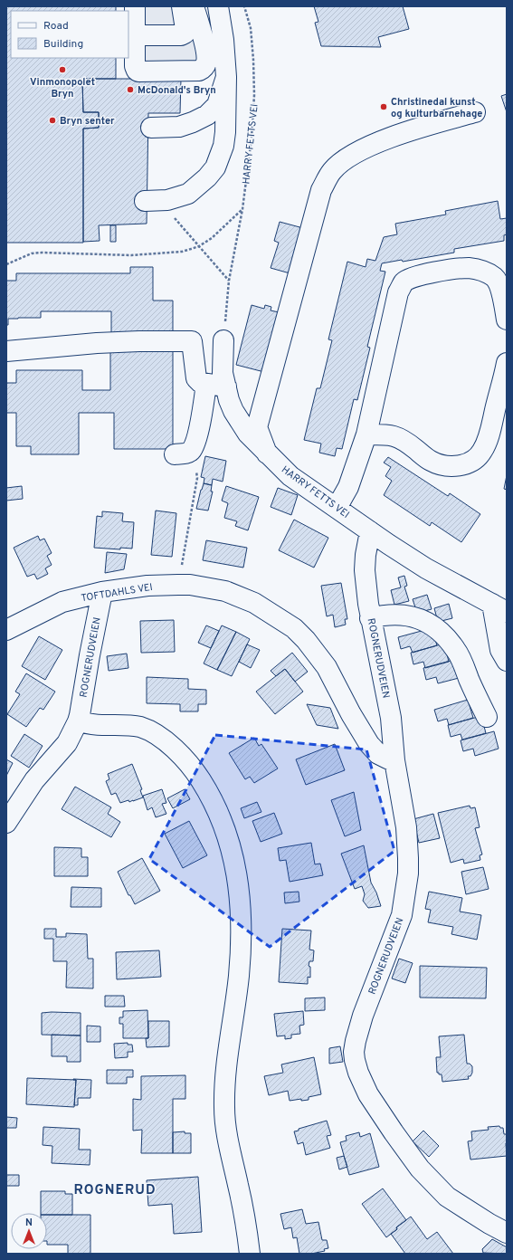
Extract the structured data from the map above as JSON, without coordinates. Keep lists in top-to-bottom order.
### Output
{
  "streets": {
    "street": ["HARRY FETTS VEI", "TOFTDAHLS VEI", "ROGNERUDVEIEN"]
  },
  "crossings": [
    ["HARRY FETTS VEI", "ROGNERUDVEIEN"],
    ["TOFTDAHLS VEI", "ROGNERUDVEIEN"]
  ],
  "districts": ["ROGNERUD"],
  "places": [
    "Vinmonopolet Bryn",
    "McDonald's Bryn",
    "Christinedal kunst og kulturbarnehage",
    "Bryn senter"
  ],
  "legend": ["Road", "Building"],
  "north": "top"
}
